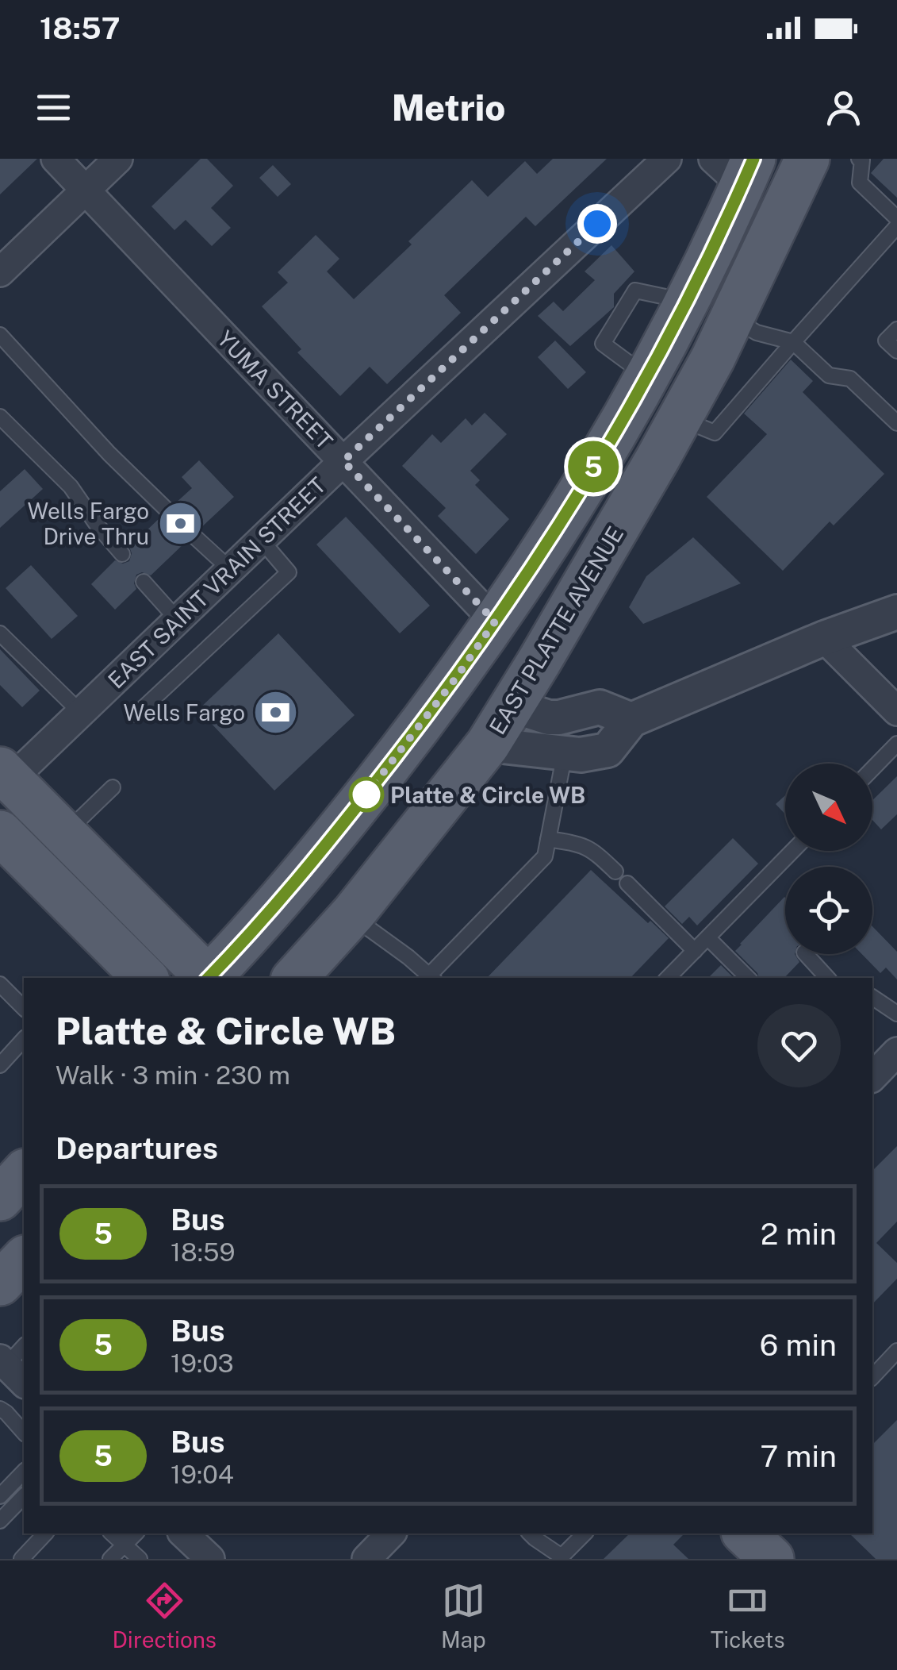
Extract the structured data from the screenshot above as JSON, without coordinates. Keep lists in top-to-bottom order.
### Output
{
  "streets": {
    "main road": ["EAST PLATTE AVENUE"],
    "street": ["YUMA STREET", "EAST SAINT VRAIN STREET"]
  },
  "crossings": [
    ["YUMA STREET", "EAST SAINT VRAIN STREET"],
    ["YUMA STREET", "EAST PLATTE AVENUE"]
  ],
  "places": {
    "bank": ["Wells Fargo Drive Thru", "Wells Fargo"],
    "other": ["Platte & Circle WB"]
  },
  "lines": ["bus line 5"],
  "north": "bottom right",
  "page": {
    "status": "18:57",
    "header": "Metrio",
    "on_map": "5",
    "heading": [
      ["Platte & Circle WB", "Walk · 3 min · 230 m"],
      "Departures"
    ],
    "list": [
      {
        "mark": "5",
        "name": "Bus",
        "note": "18:59",
        "value": "2 min"
      },
      {
        "mark": "5",
        "name": "Bus",
        "note": "19:03",
        "value": "6 min"
      },
      {
        "mark": "5",
        "name": "Bus",
        "note": "19:04",
        "value": "7 min"
      }
    ],
    "tabs": ["Directions", "Map", "Tickets"]
  }
}
